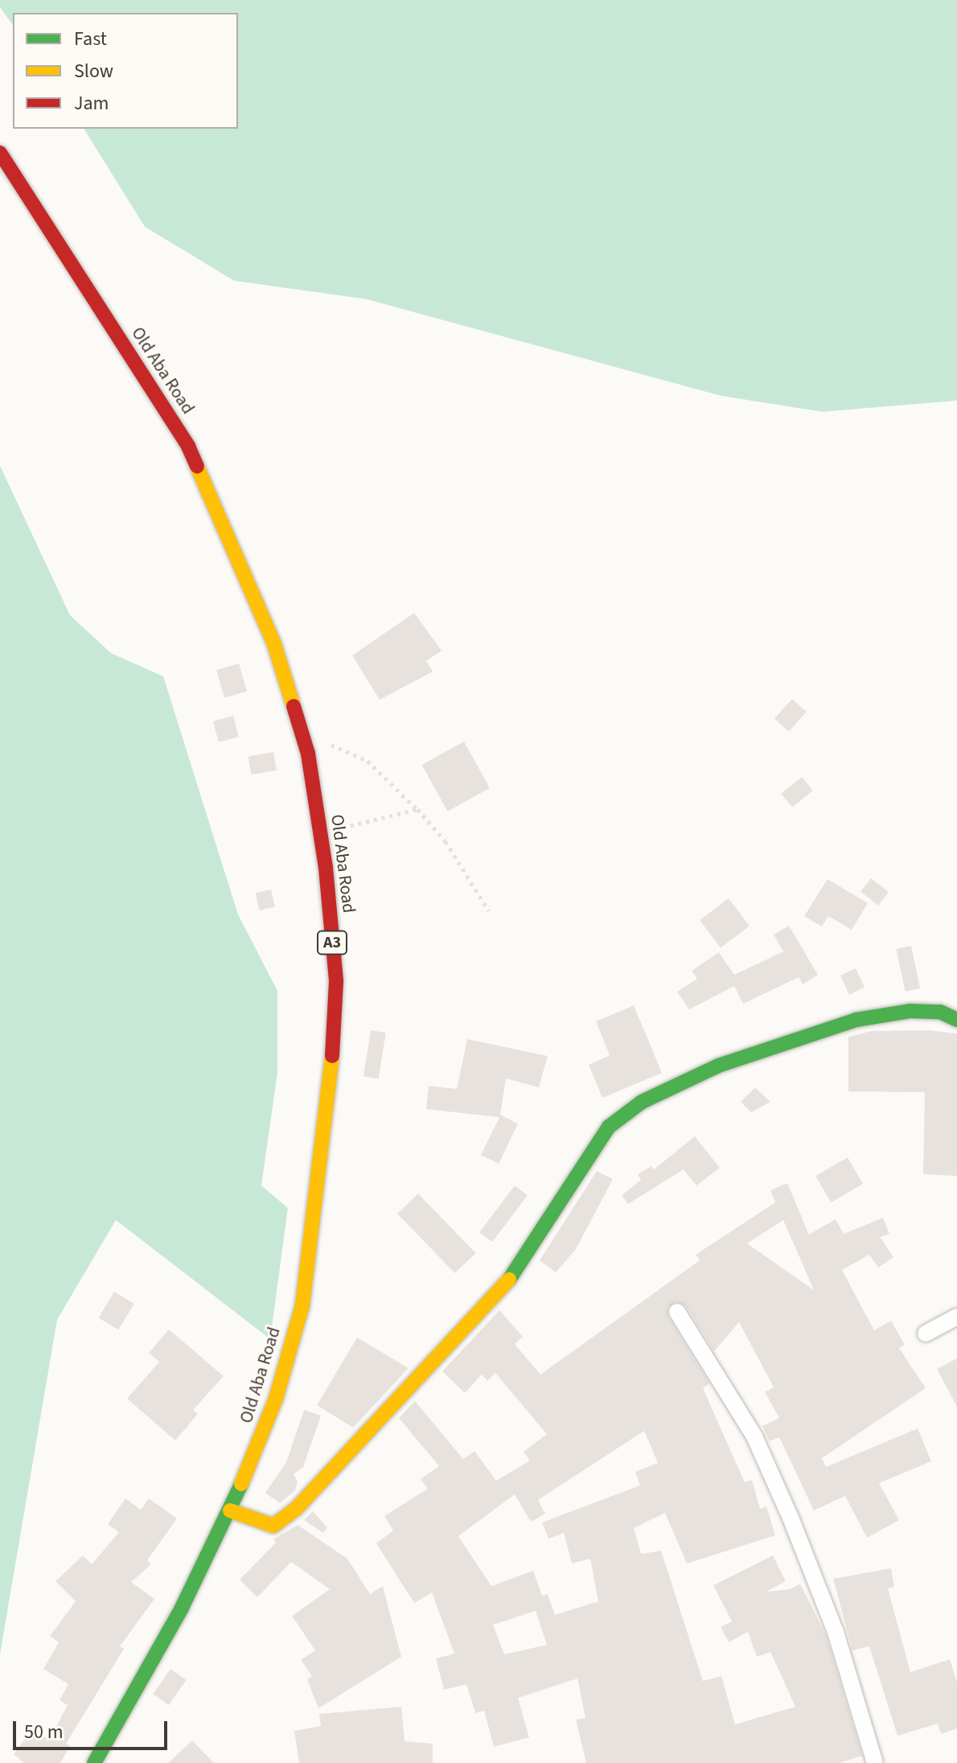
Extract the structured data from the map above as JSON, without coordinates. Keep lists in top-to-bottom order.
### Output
{
  "streets": {
    "main road": ["Old Aba Road", "A3"]
  },
  "legend": ["Fast", "Slow", "Jam"],
  "scale_bar": "50 m"
}
